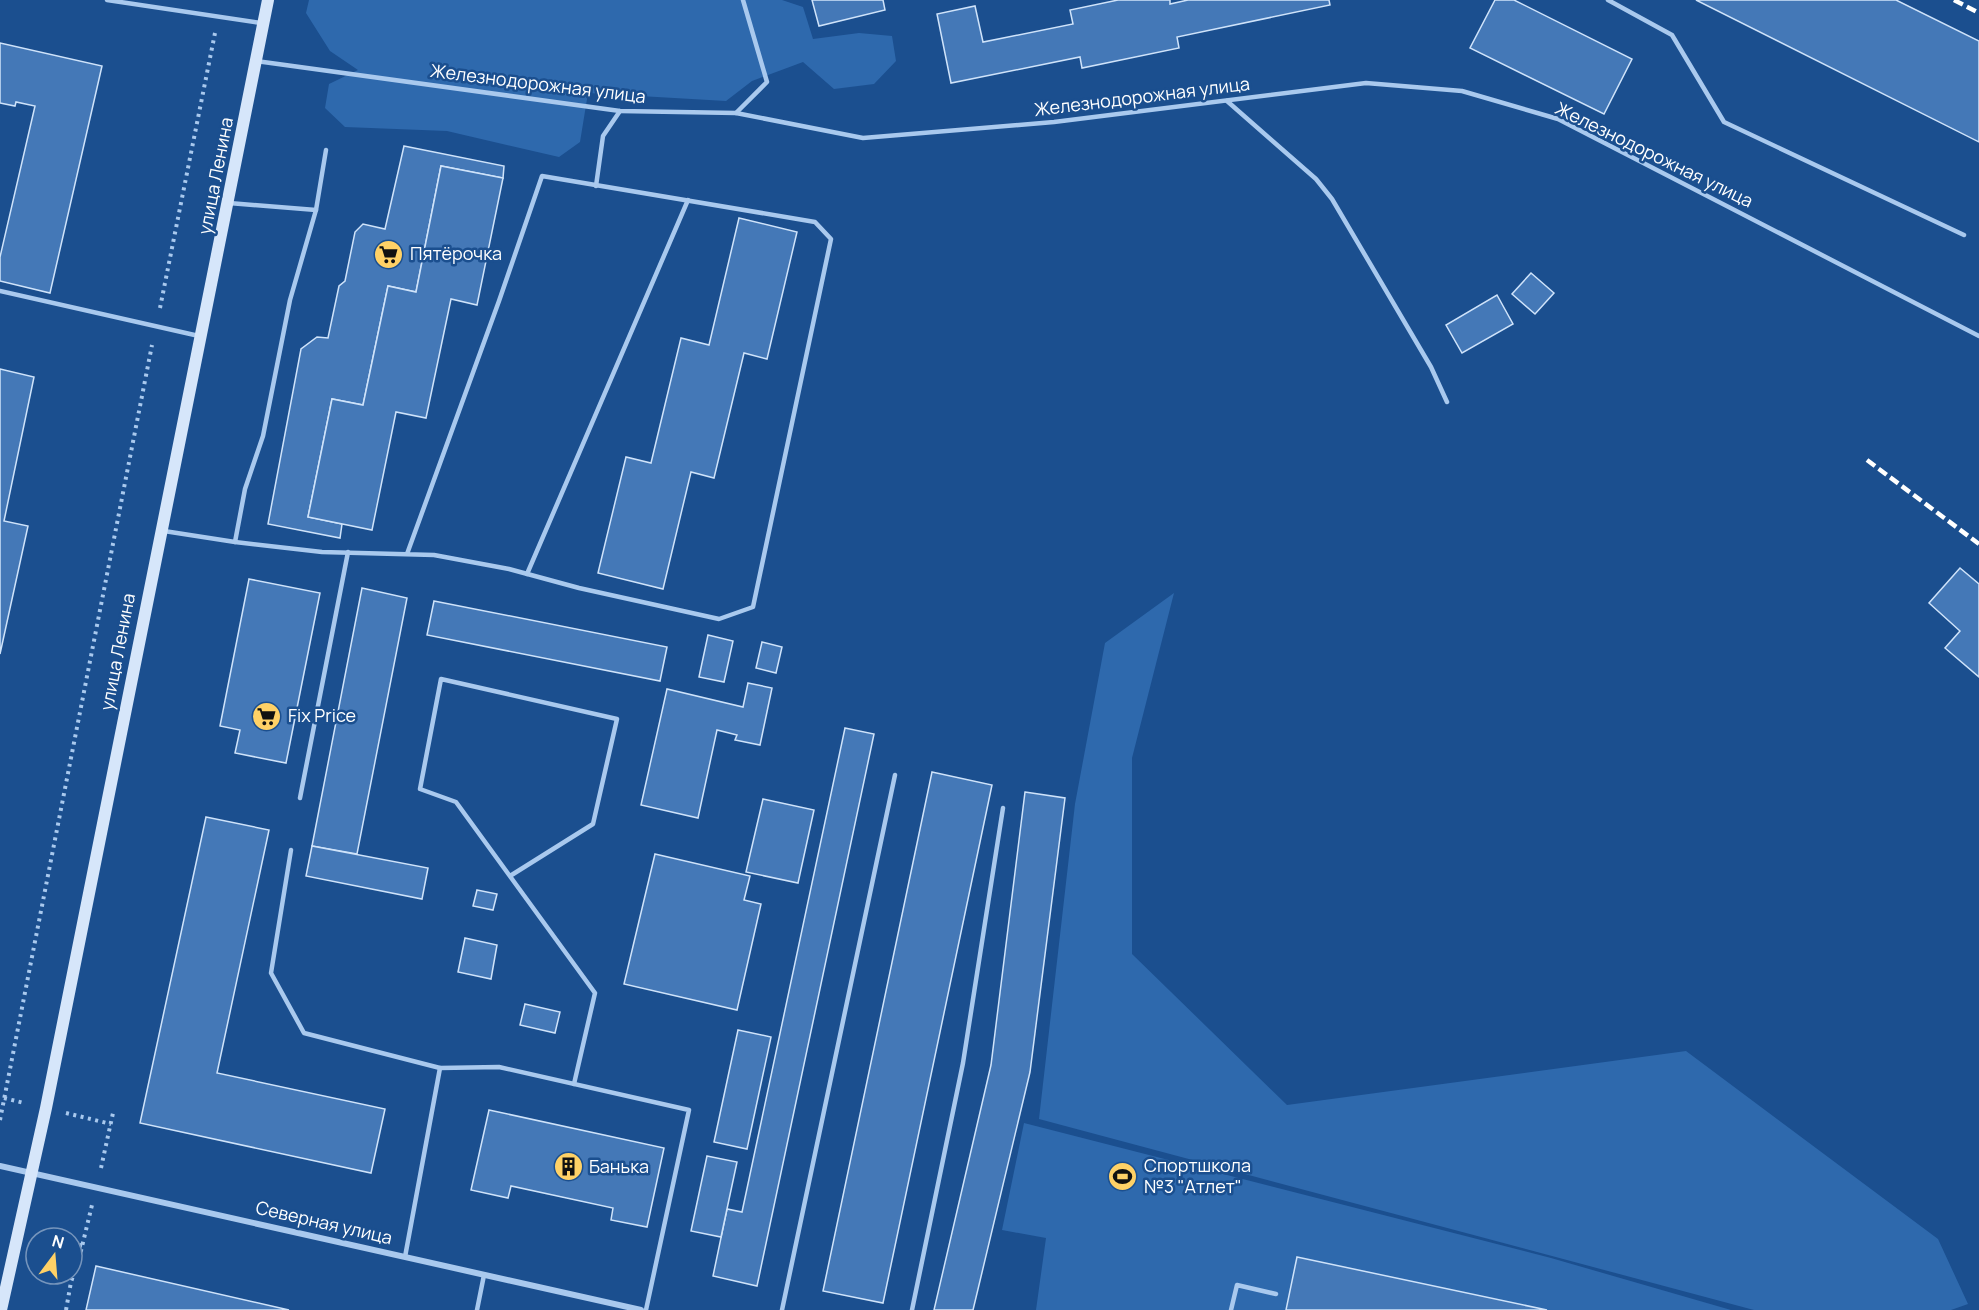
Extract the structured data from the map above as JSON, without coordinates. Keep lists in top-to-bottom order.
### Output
{
  "streets": {
    "street": ["улица Ленина", "Северная улица"],
    "lane": ["Железнодорожная улица"]
  },
  "crossings": [
    ["Железнодорожная улица", "улица Ленина"],
    ["улица Ленина", "Северная улица"]
  ],
  "places": {
    "supermarket": ["Пятёрочка", "Fix Price"],
    "building": ["Банька"],
    "sports": ["Спортшкола №3 \"Атлет\""]
  },
  "north": "top"
}
